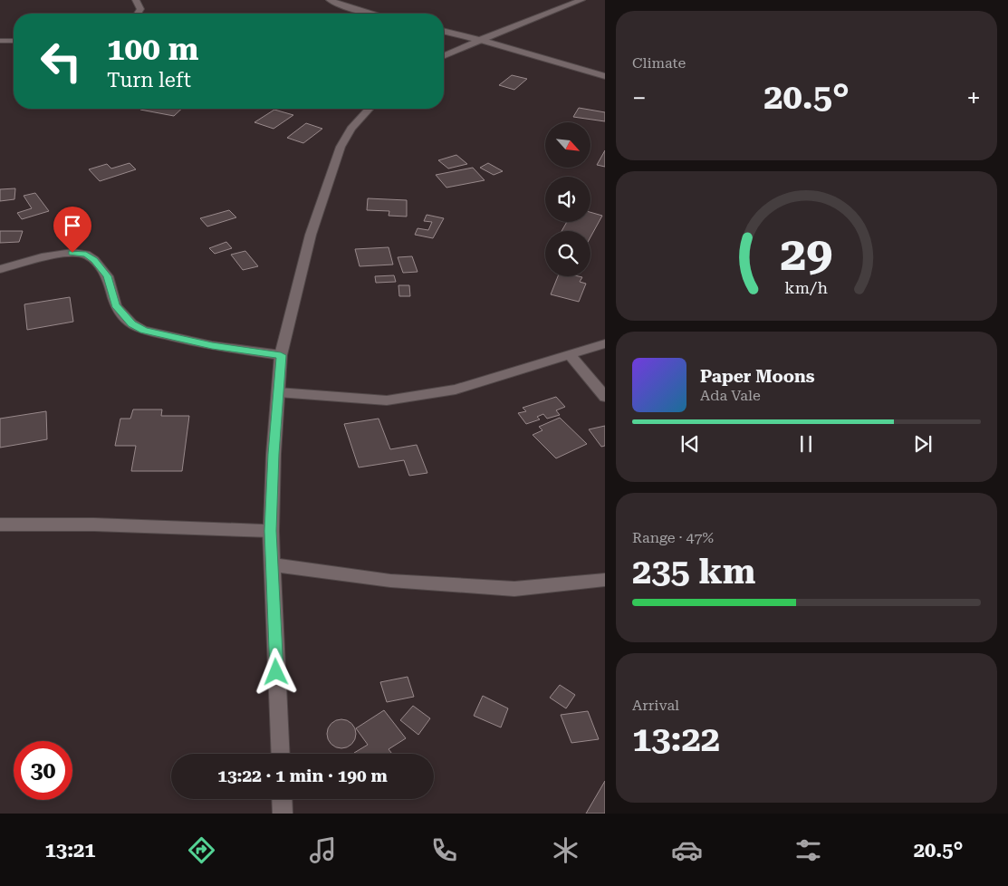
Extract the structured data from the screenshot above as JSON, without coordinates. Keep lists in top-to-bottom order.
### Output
{
  "north": "bottom right",
  "page": {
    "tile": [
      "Climate",
      ["Range · 47%", "235 km"],
      ["Arrival", "13:22"]
    ],
    "turn": ["100 m", "Turn left"],
    "heat": ["−", "20.5°", "+"],
    "song": ["Paper Moons", "Ada Vale"],
    "limit": "30",
    "trip": "13:22 · 1 min · 190 m",
    "tabs": ["13:21", "20.5°"],
    "gauge": ["29", "km/h"]
  }
}
